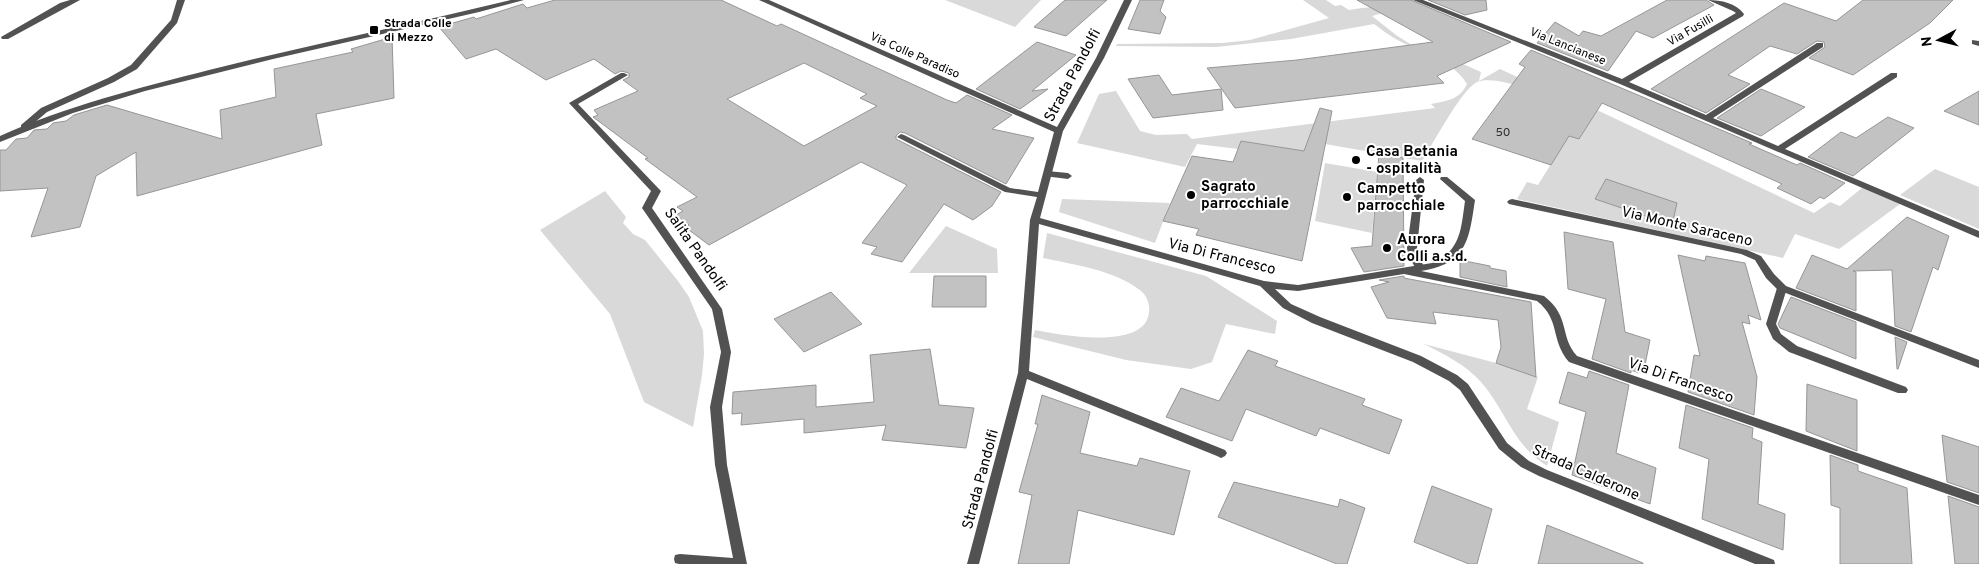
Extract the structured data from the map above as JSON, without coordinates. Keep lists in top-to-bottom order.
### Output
{
  "streets": {
    "street": [
      "Via Fusilli",
      "Via Lancianese",
      "Via Colle Paradiso",
      "Strada Pandolfi",
      "Via Monte Saraceno",
      "Salita Pandolfi",
      "Via Di Francesco",
      "Strada Calderone"
    ]
  },
  "crossings": [
    ["Via Fusilli", "Via Lancianese"],
    ["Via Colle Paradiso", "Strada Pandolfi"],
    ["Strada Pandolfi", "Via Di Francesco"],
    ["Via Di Francesco", "Strada Calderone"]
  ],
  "places": {
    "transit": ["Strada Colle di Mezzo"],
    "other": [
      "Casa Betania - ospitalità",
      "Sagrato parrocchiale",
      "Campetto parrocchiale",
      "Aurora Colli a.s.d."
    ]
  },
  "house_numbers": ["50"],
  "north": "left"
}
